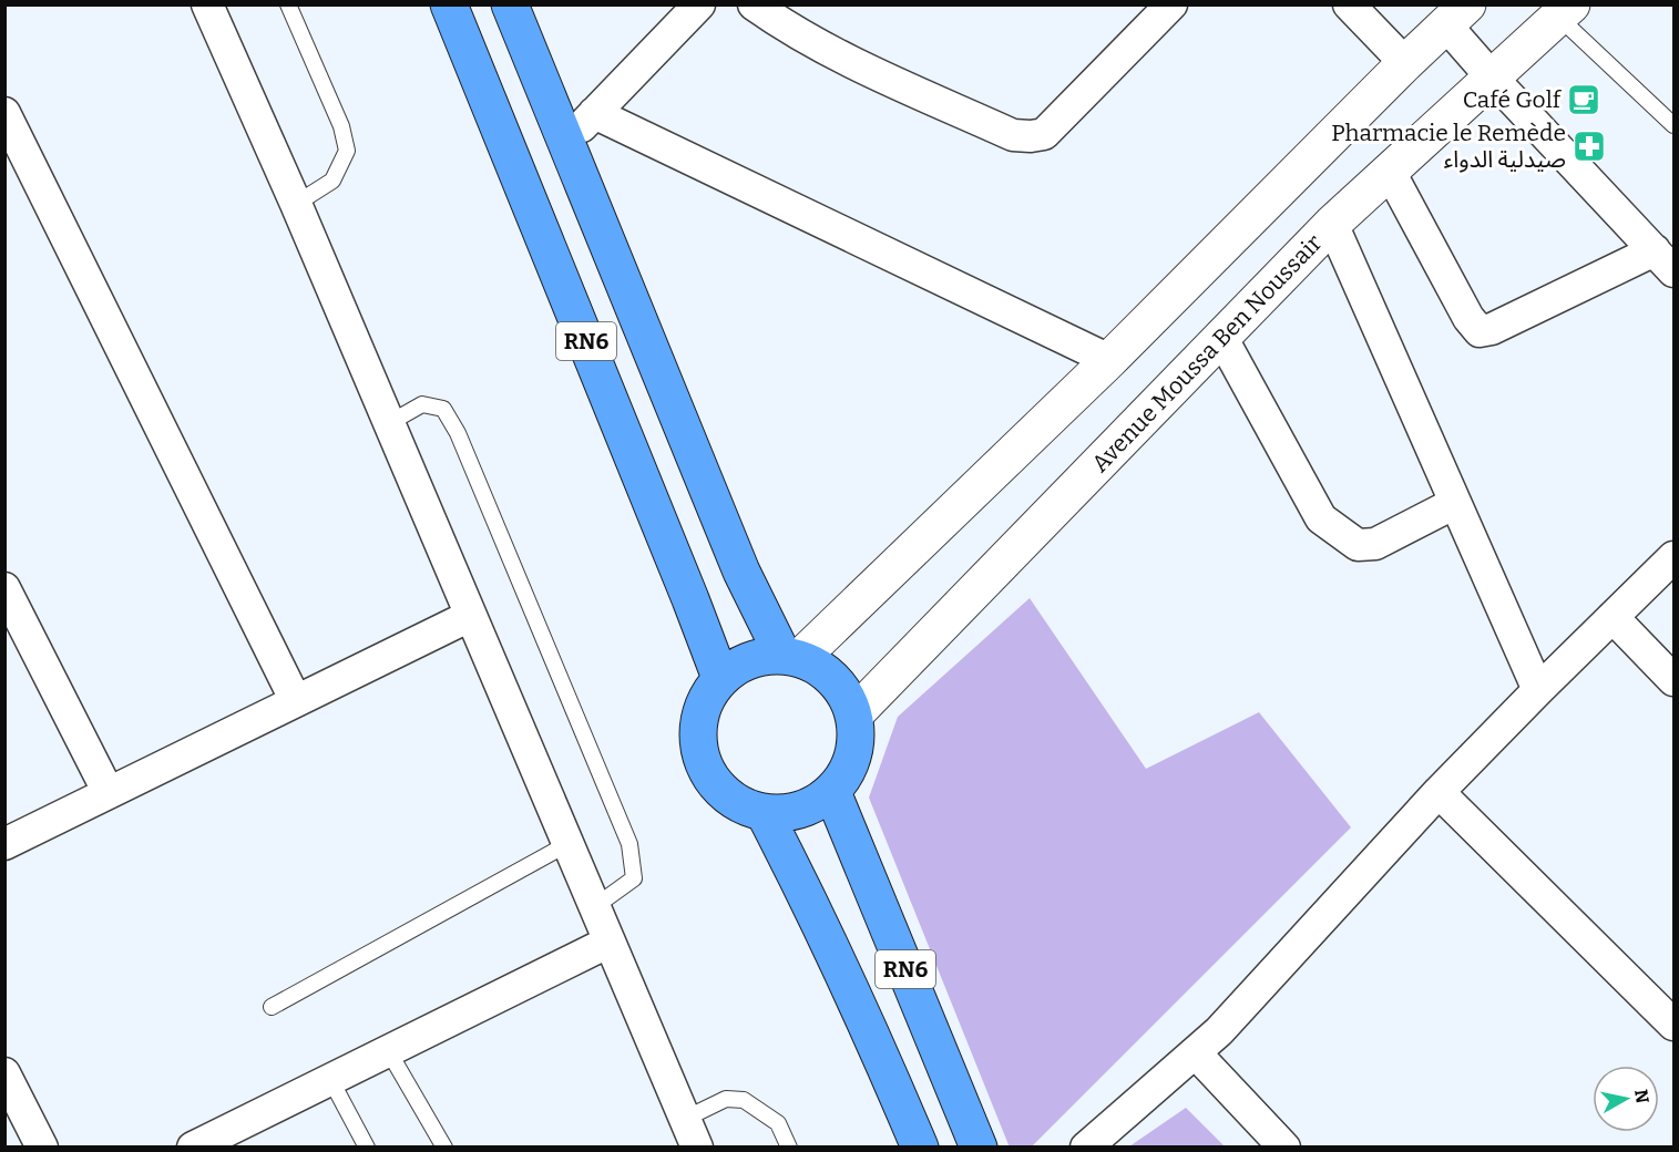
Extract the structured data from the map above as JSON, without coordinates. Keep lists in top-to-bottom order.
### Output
{
  "streets": {
    "main road": ["RN6"],
    "street": ["Avenue Moussa Ben Noussair"]
  },
  "crossings": [
    ["RN6", "Avenue Moussa Ben Noussair"]
  ],
  "places": {
    "cafe": ["Café Golf"],
    "pharmacy": ["Pharmacie le Remède صيدلية الدواء"]
  },
  "north": "right"
}
